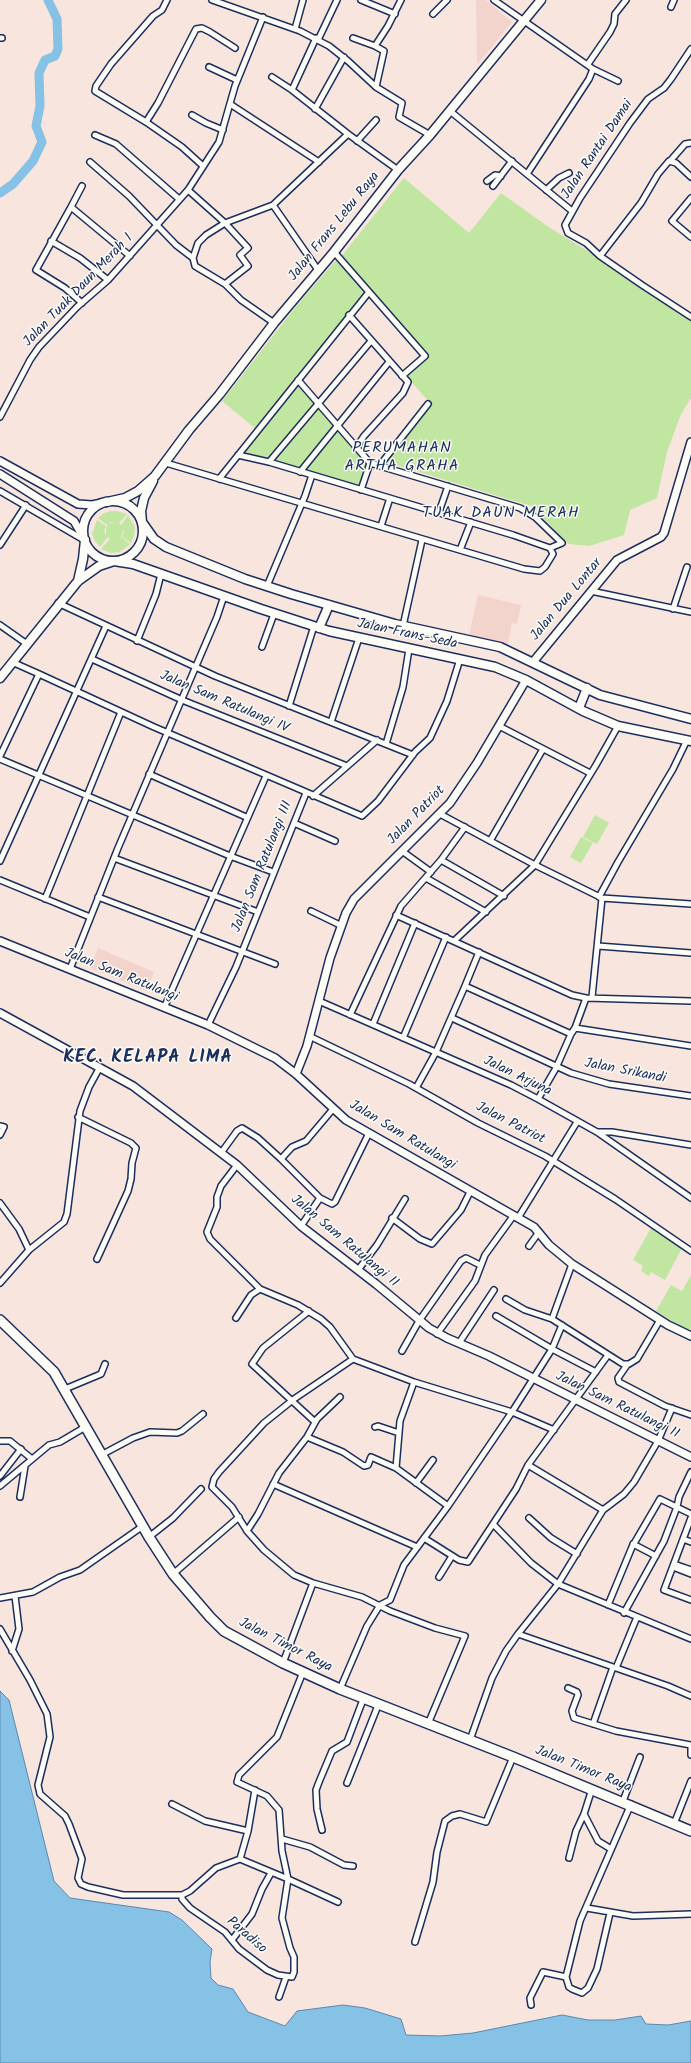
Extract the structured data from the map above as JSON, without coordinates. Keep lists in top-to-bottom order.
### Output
{
  "streets": {
    "highway": ["Jalan Timor Raya"],
    "main road": ["Jalan Frans Lebu Raya", "Jalan Frans-Seda"],
    "street": [
      "Jalan Rantai Damai",
      "Jalan Tuak Daun Merah 1",
      "Jalan Dua Lontar",
      "Jalan Sam Ratulangi IV",
      "Jalan Patriot",
      "Jalan Sam Ratulangi III",
      "Jalan Sam Ratulangi",
      "Jalan Srikandi",
      "Jalan Arjuna",
      "Jalan Sam Ratulangi II",
      "Paradiso"
    ]
  },
  "crossings": [
    ["Jalan Rantai Damai", "Jalan Frans Lebu Raya"],
    ["Jalan Frans Lebu Raya", "Jalan Frans-Seda"],
    ["Jalan Dua Lontar", "Jalan Frans-Seda"],
    ["Jalan Frans-Seda", "Jalan Patriot"],
    ["Jalan Frans-Seda", "Jalan Sam Ratulangi III"],
    ["Jalan Patriot", "Jalan Sam Ratulangi"],
    ["Jalan Patriot", "Jalan Arjuna"],
    ["Jalan Sam Ratulangi III", "Jalan Sam Ratulangi"]
  ],
  "districts": ["PERUMAHAN ARTHA GRAHA", "TUAK DAUN MERAH", "KEC. KELAPA LIMA"]
}
